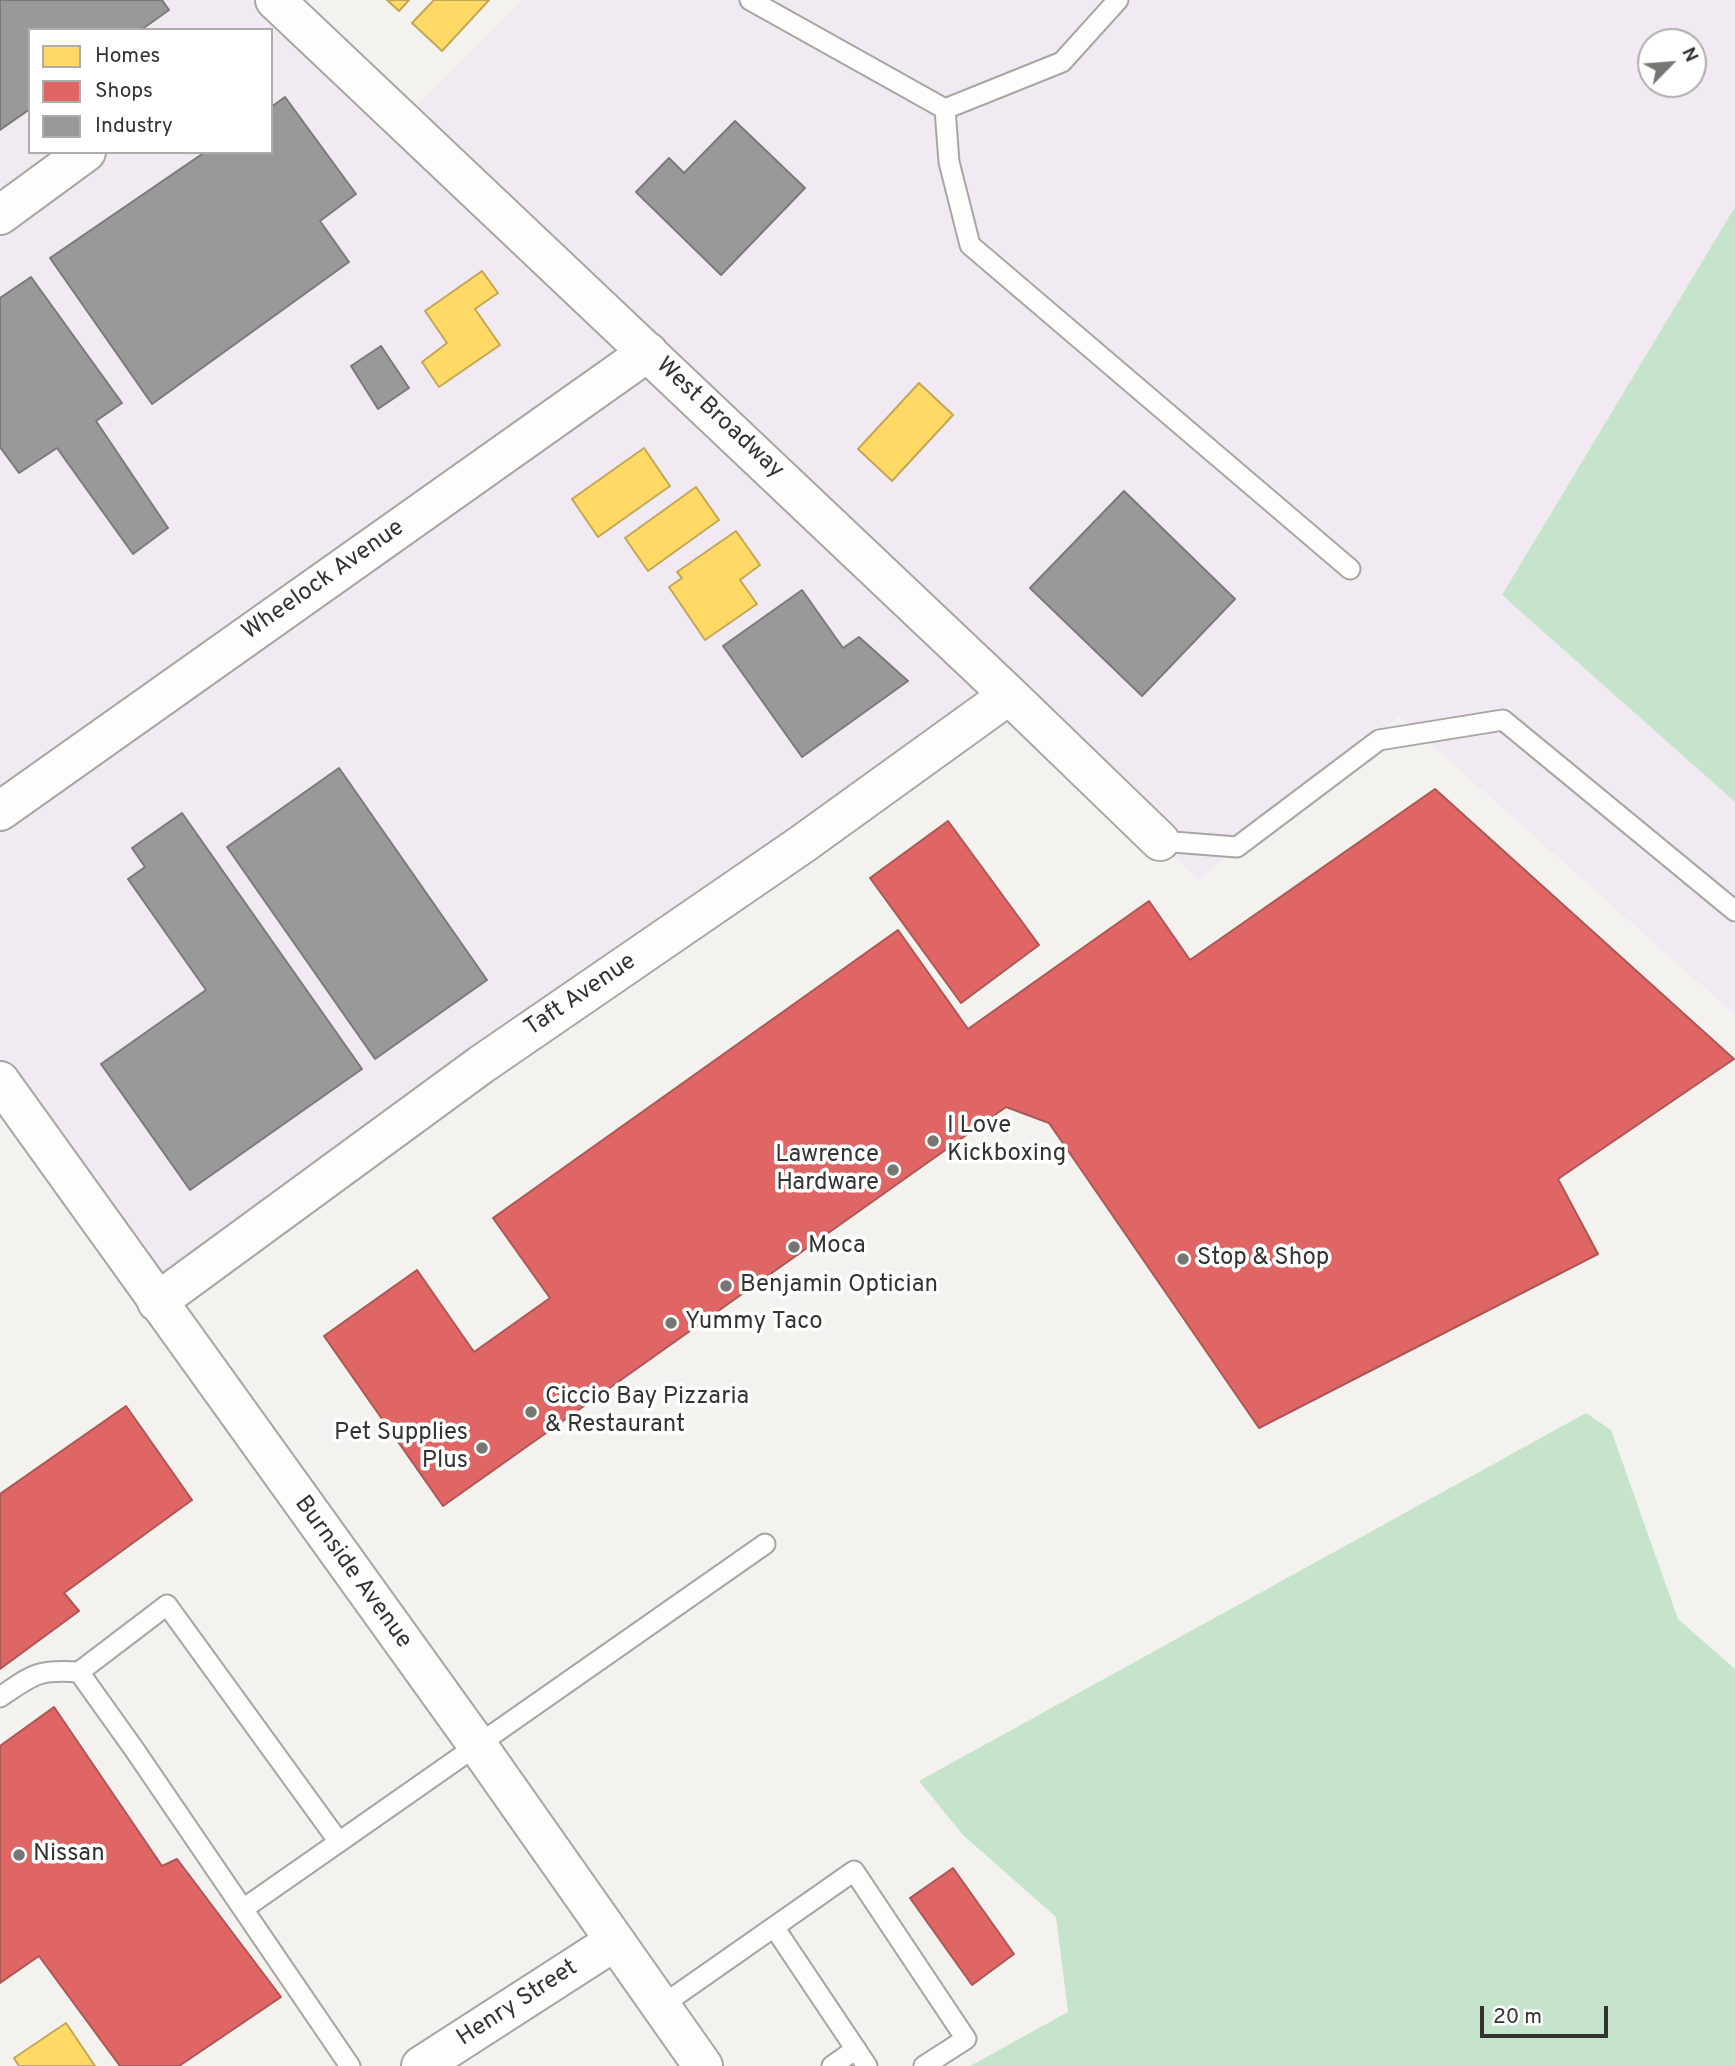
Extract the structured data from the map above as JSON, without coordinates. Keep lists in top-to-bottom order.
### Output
{
  "streets": {
    "street": [
      "West Broadway",
      "Wheelock Avenue",
      "Taft Avenue",
      "Burnside Avenue",
      "Henry Street"
    ]
  },
  "crossings": [
    ["West Broadway", "Wheelock Avenue"],
    ["West Broadway", "Taft Avenue"],
    ["Taft Avenue", "Burnside Avenue"],
    ["Burnside Avenue", "Henry Street"]
  ],
  "places": [
    "I Love Kickboxing",
    "Lawrence Hardware",
    "Moca",
    "Stop & Shop",
    "Benjamin Optician",
    "Yummy Taco",
    "Ciccio Bay Pizzaria & Restaurant",
    "Pet Supplies Plus",
    "Nissan"
  ],
  "legend": ["Homes", "Shops", "Industry"],
  "scale_bar": "20 m",
  "north": "top right"
}
